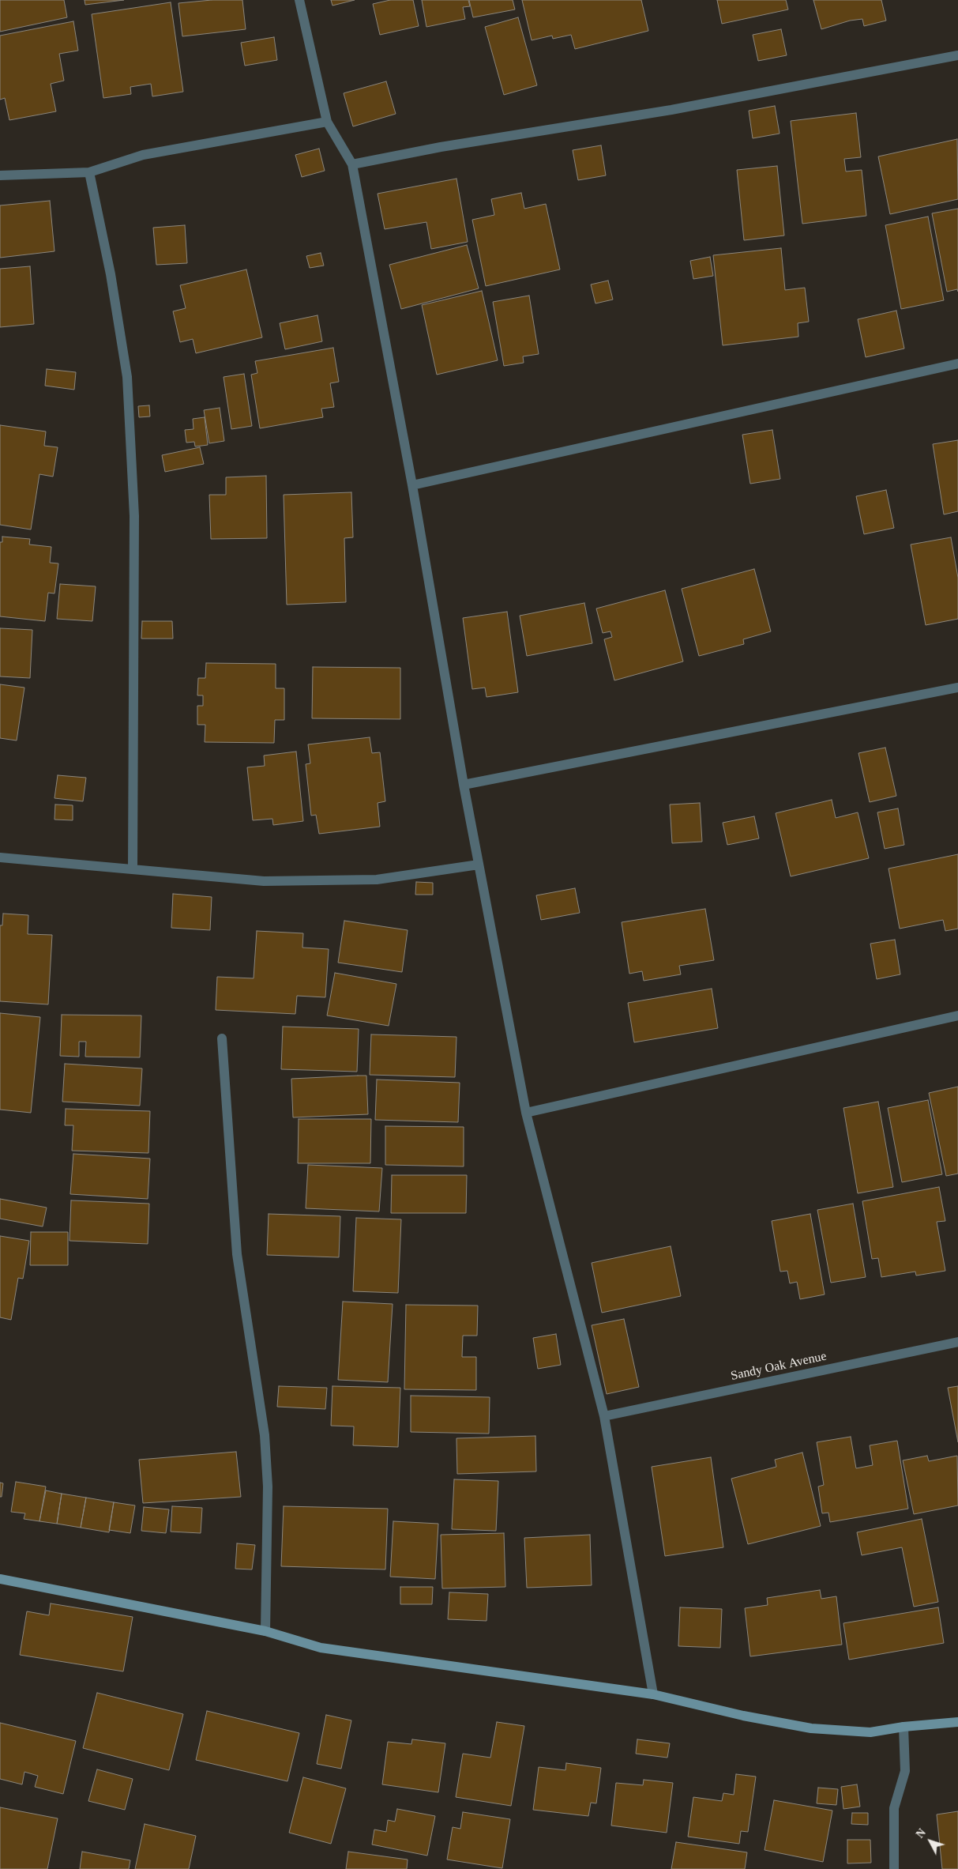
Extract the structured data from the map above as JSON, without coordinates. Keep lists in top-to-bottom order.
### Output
{
  "streets": {
    "street": ["Sandy Oak Avenue"]
  },
  "north": "top left"
}
